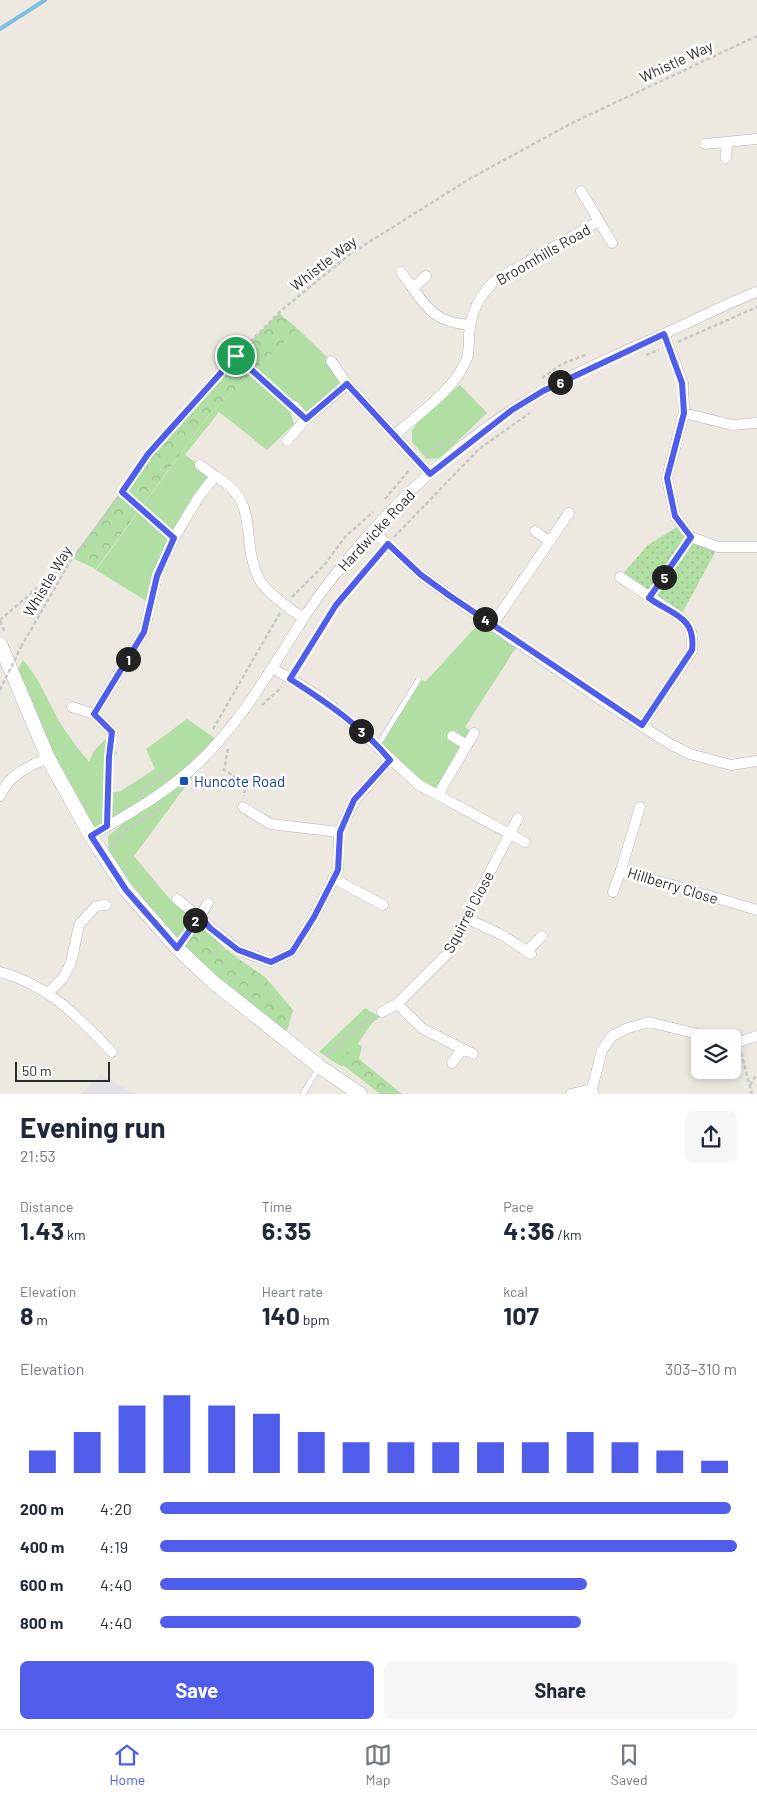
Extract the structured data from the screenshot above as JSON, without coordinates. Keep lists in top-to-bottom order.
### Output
{
  "streets": {
    "street": [
      "Broomhills Road",
      "Hardwicke Road",
      "Hillberry Close",
      "Squirrel Close"
    ],
    "path": ["Whistle Way"]
  },
  "places": {
    "transit": ["Huncote Road"]
  },
  "scale_bar": "50 m",
  "page": {
    "pins": [
      "6",
      "5",
      "4",
      "1",
      "3",
      "2"
    ],
    "scale": "50 m",
    "heading": ["Evening run", "21:53"],
    "stats": [
      ["Distance", "1.43 km"],
      ["Time", "6:35"],
      ["Pace", "4:36 /km"],
      ["Elevation", "8 m"],
      ["Heart rate", "140 bpm"],
      ["kcal", "107"]
    ],
    "chart": ["Elevation", "303–310 m"],
    "list": [
      {
        "name": "200 m",
        "note": "4:20"
      },
      {
        "name": "400 m",
        "note": "4:19"
      },
      {
        "name": "600 m",
        "note": "4:40"
      },
      {
        "name": "800 m",
        "note": "4:40"
      }
    ],
    "buttons": ["Save", "Share"],
    "tabs": ["Home", "Map", "Saved"]
  }
}
